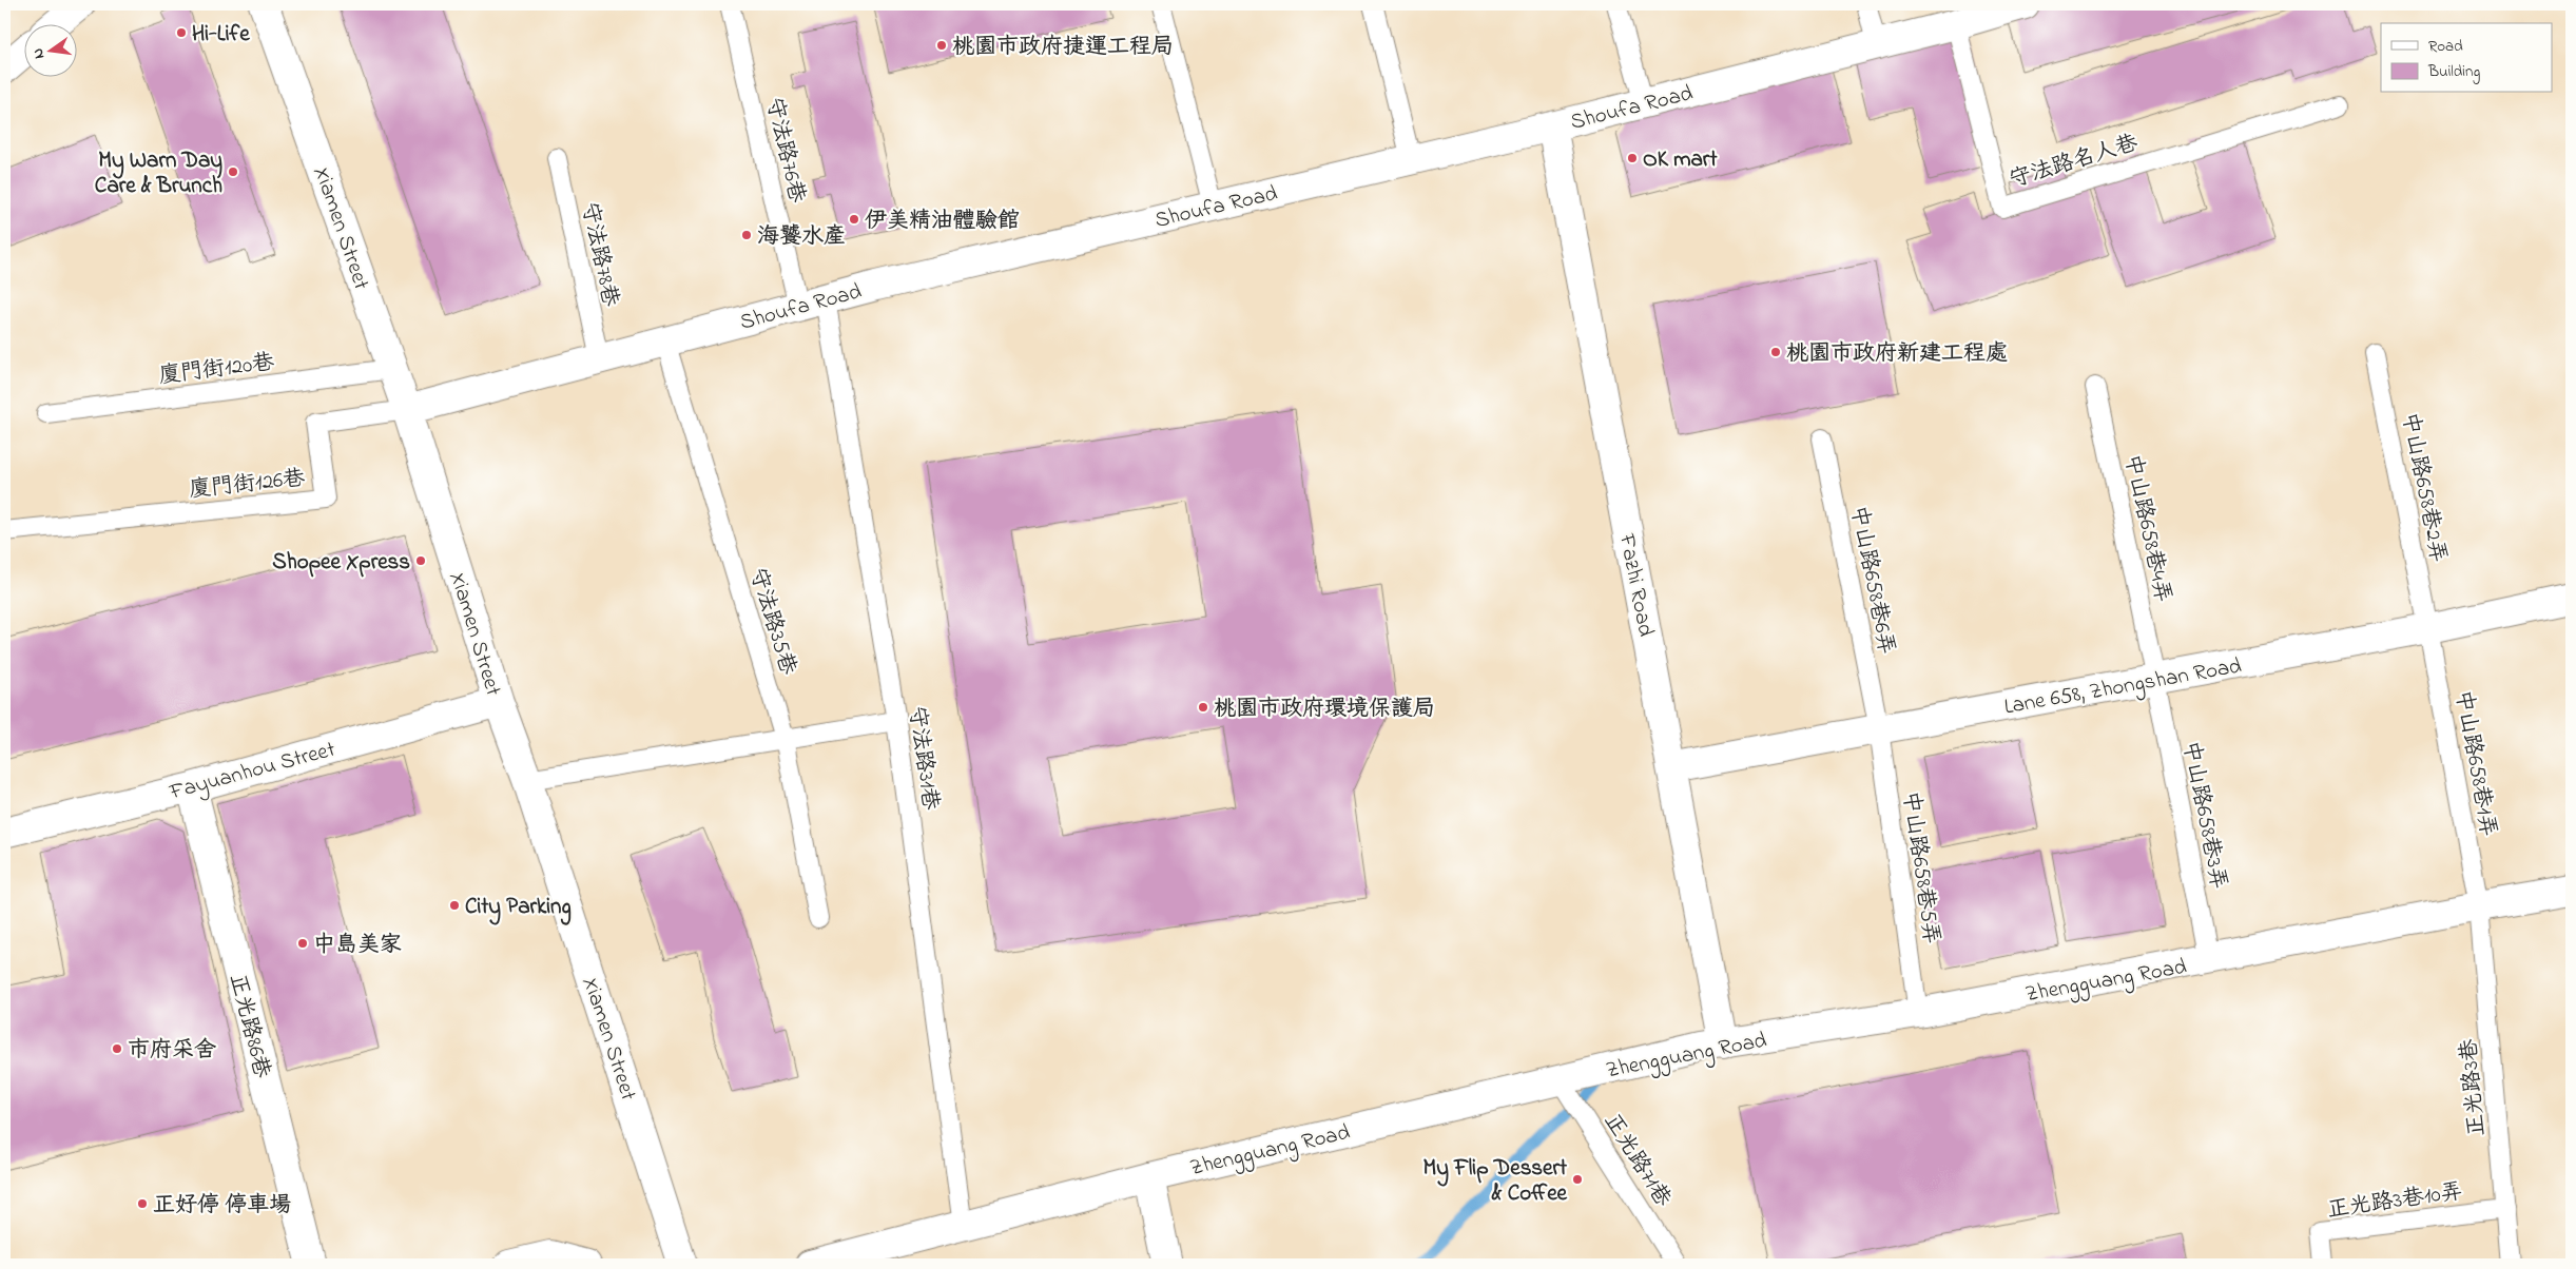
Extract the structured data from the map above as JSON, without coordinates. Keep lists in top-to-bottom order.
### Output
{
  "streets": {
    "street": [
      "Shoufa Road",
      "Xiamen Street",
      "Fazhi Road",
      "Lane 658, Zhongshan Road",
      "Fayuanhou Street",
      "Zhengguang Road",
      "正光路86巷"
    ],
    "lane": [
      "守法路76巷",
      "守法路名人巷",
      "守法路78巷",
      "廈門街120巷",
      "廈門街126巷",
      "中山路658巷2弄",
      "中山路658巷4弄",
      "中山路658巷6弄",
      "守法路35巷",
      "守法路31巷",
      "中山路658巷1弄",
      "中山路658巷3弄",
      "中山路658巷5弄",
      "正光路3巷",
      "正光路71巷",
      "正光路3巷10弄"
    ]
  },
  "crossings": [
    ["Shoufa Road", "守法路76巷"],
    ["Shoufa Road", "守法路名人巷"],
    ["Shoufa Road", "Xiamen Street"],
    ["Shoufa Road", "守法路78巷"],
    ["Shoufa Road", "廈門街126巷"],
    ["Shoufa Road", "Fazhi Road"],
    ["Shoufa Road", "守法路35巷"],
    ["Shoufa Road", "守法路31巷"],
    ["Xiamen Street", "廈門街120巷"],
    ["Xiamen Street", "廈門街126巷"],
    ["Xiamen Street", "Fayuanhou Street"],
    ["中山路658巷2弄", "Lane 658, Zhongshan Road"],
    ["中山路658巷2弄", "中山路658巷1弄"],
    ["中山路658巷4弄", "Lane 658, Zhongshan Road"],
    ["中山路658巷4弄", "中山路658巷3弄"],
    ["中山路658巷6弄", "Lane 658, Zhongshan Road"],
    ["中山路658巷6弄", "中山路658巷5弄"],
    ["Fazhi Road", "Lane 658, Zhongshan Road"],
    ["Fazhi Road", "Zhengguang Road"],
    ["Lane 658, Zhongshan Road", "中山路658巷1弄"],
    ["Lane 658, Zhongshan Road", "中山路658巷3弄"],
    ["Lane 658, Zhongshan Road", "中山路658巷5弄"],
    ["守法路31巷", "Zhengguang Road"],
    ["中山路658巷1弄", "Zhengguang Road"],
    ["中山路658巷1弄", "正光路3巷"],
    ["Fayuanhou Street", "正光路86巷"],
    ["中山路658巷3弄", "Zhengguang Road"],
    ["中山路658巷5弄", "Zhengguang Road"],
    ["Zhengguang Road", "正光路3巷"],
    ["Zhengguang Road", "正光路71巷"],
    ["正光路3巷", "正光路3巷10弄"]
  ],
  "places": [
    "Hi-Life",
    "桃園市政府捷運工程局",
    "OK mart",
    "My Warn Day Care & Brunch",
    "伊美精油體驗館",
    "海饕水產",
    "桃園市政府新建工程處",
    "Shopee Xpress",
    "桃園市政府環境保護局",
    "City Parking",
    "中島美家",
    "市府采舍",
    "My Flip Dessert & Coffee",
    "正好停 停車場"
  ],
  "legend": ["Road", "Building"],
  "north": "left"
}
